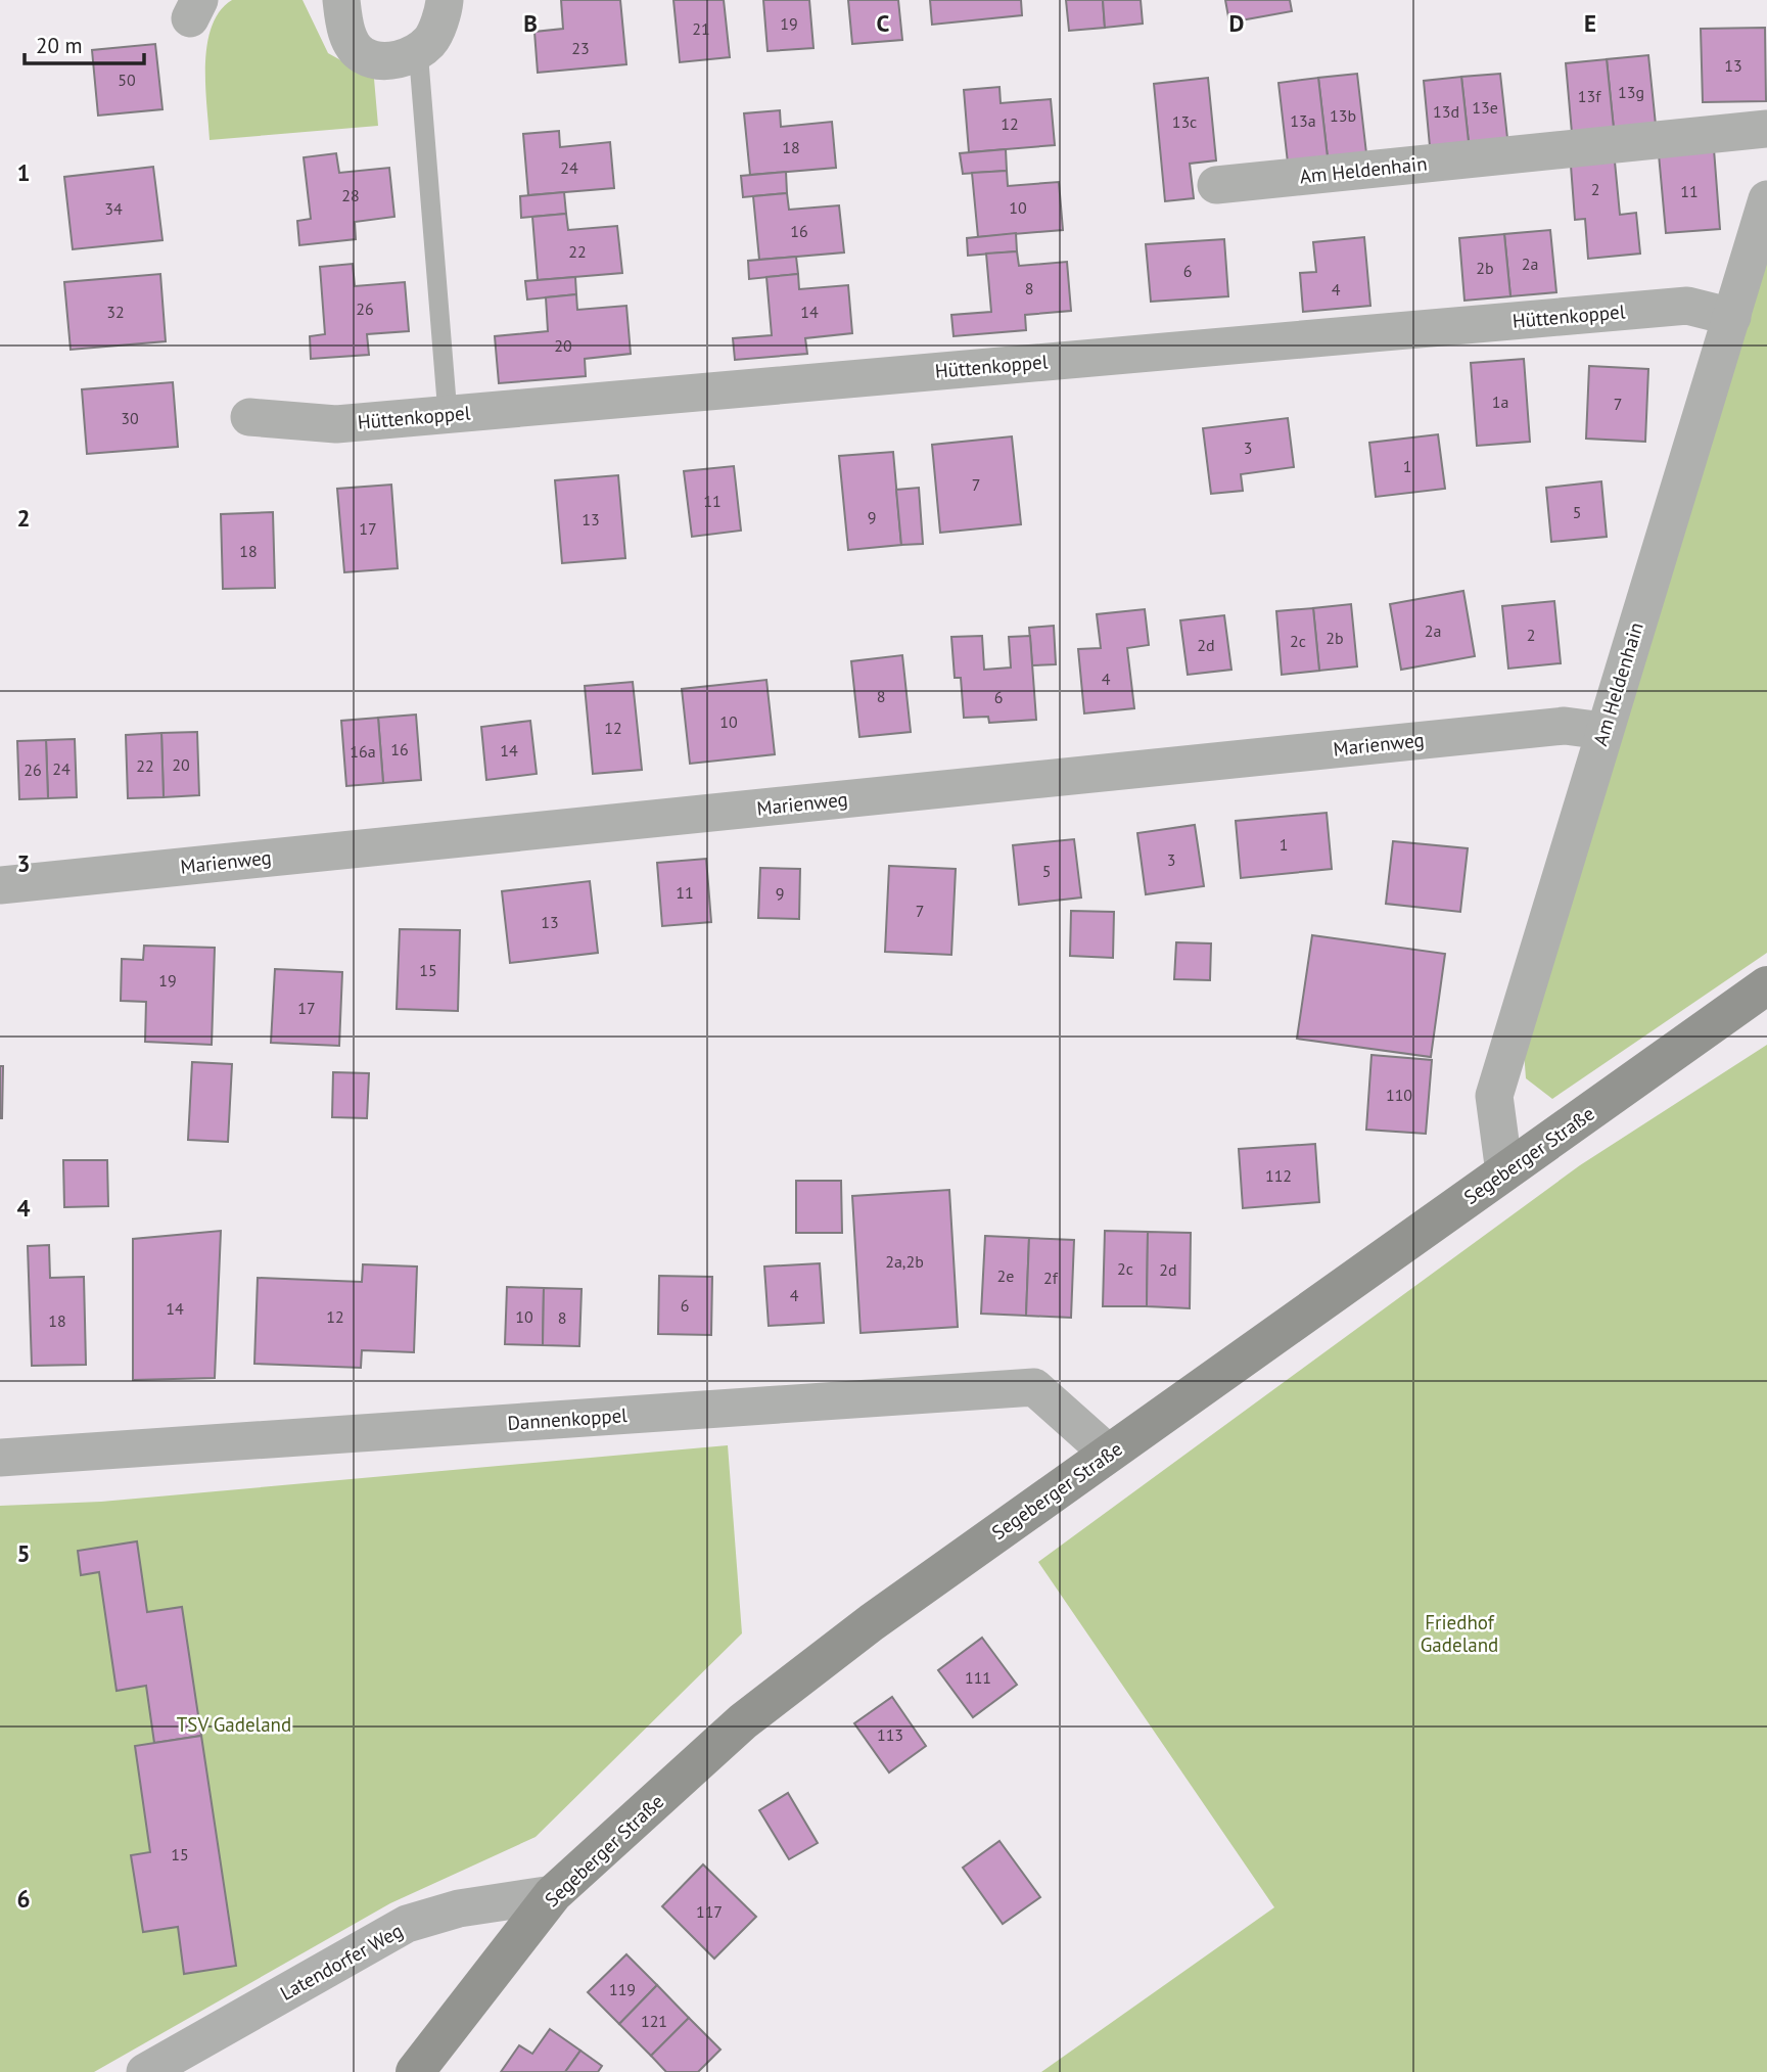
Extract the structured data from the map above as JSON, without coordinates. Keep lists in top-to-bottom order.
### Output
{
  "streets": {
    "main road": ["Segeberger Straße"],
    "street": [
      "Am Heldenhain",
      "Hüttenkoppel",
      "Marienweg",
      "Dannenkoppel",
      "Latendorfer Weg"
    ]
  },
  "crossings": [
    ["Am Heldenhain", "Hüttenkoppel"],
    ["Am Heldenhain", "Marienweg"],
    ["Am Heldenhain", "Segeberger Straße"],
    ["Segeberger Straße", "Dannenkoppel"],
    ["Segeberger Straße", "Latendorfer Weg"]
  ],
  "parks": ["Friedhof Gadeland", "TSV Gadeland"],
  "house_numbers": [
    "19",
    "21",
    "23",
    "13",
    "50",
    "13g",
    "13f",
    "13e",
    "13d",
    "13b",
    "13a",
    "13c",
    "12",
    "18",
    "24",
    "2",
    "11",
    "28",
    "10",
    "34",
    "16",
    "22",
    "2a",
    "2b",
    "6",
    "8",
    "4",
    "26",
    "32",
    "14",
    "20",
    "1a",
    "7",
    "30",
    "3",
    "1",
    "7",
    "11",
    "5",
    "9",
    "13",
    "17",
    "18",
    "2a",
    "2",
    "2b",
    "2c",
    "2d",
    "4",
    "8",
    "6",
    "10",
    "12",
    "16",
    "14",
    "16a",
    "20",
    "22",
    "24",
    "26",
    "1",
    "3",
    "5",
    "11",
    "9",
    "7",
    "13",
    "15",
    "19",
    "17",
    "110",
    "112",
    "2a,2b",
    "2c",
    "2d",
    "2e",
    "2f",
    "4",
    "6",
    "14",
    "12",
    "10",
    "8",
    "18",
    "111",
    "113",
    "15",
    "117",
    "119",
    "121"
  ],
  "scale_bar": "20 m",
  "grid": {
    "columns": [
      "B",
      "C",
      "D",
      "E"
    ],
    "rows": [
      "1",
      "2",
      "3",
      "4",
      "5",
      "6"
    ]
  }
}
